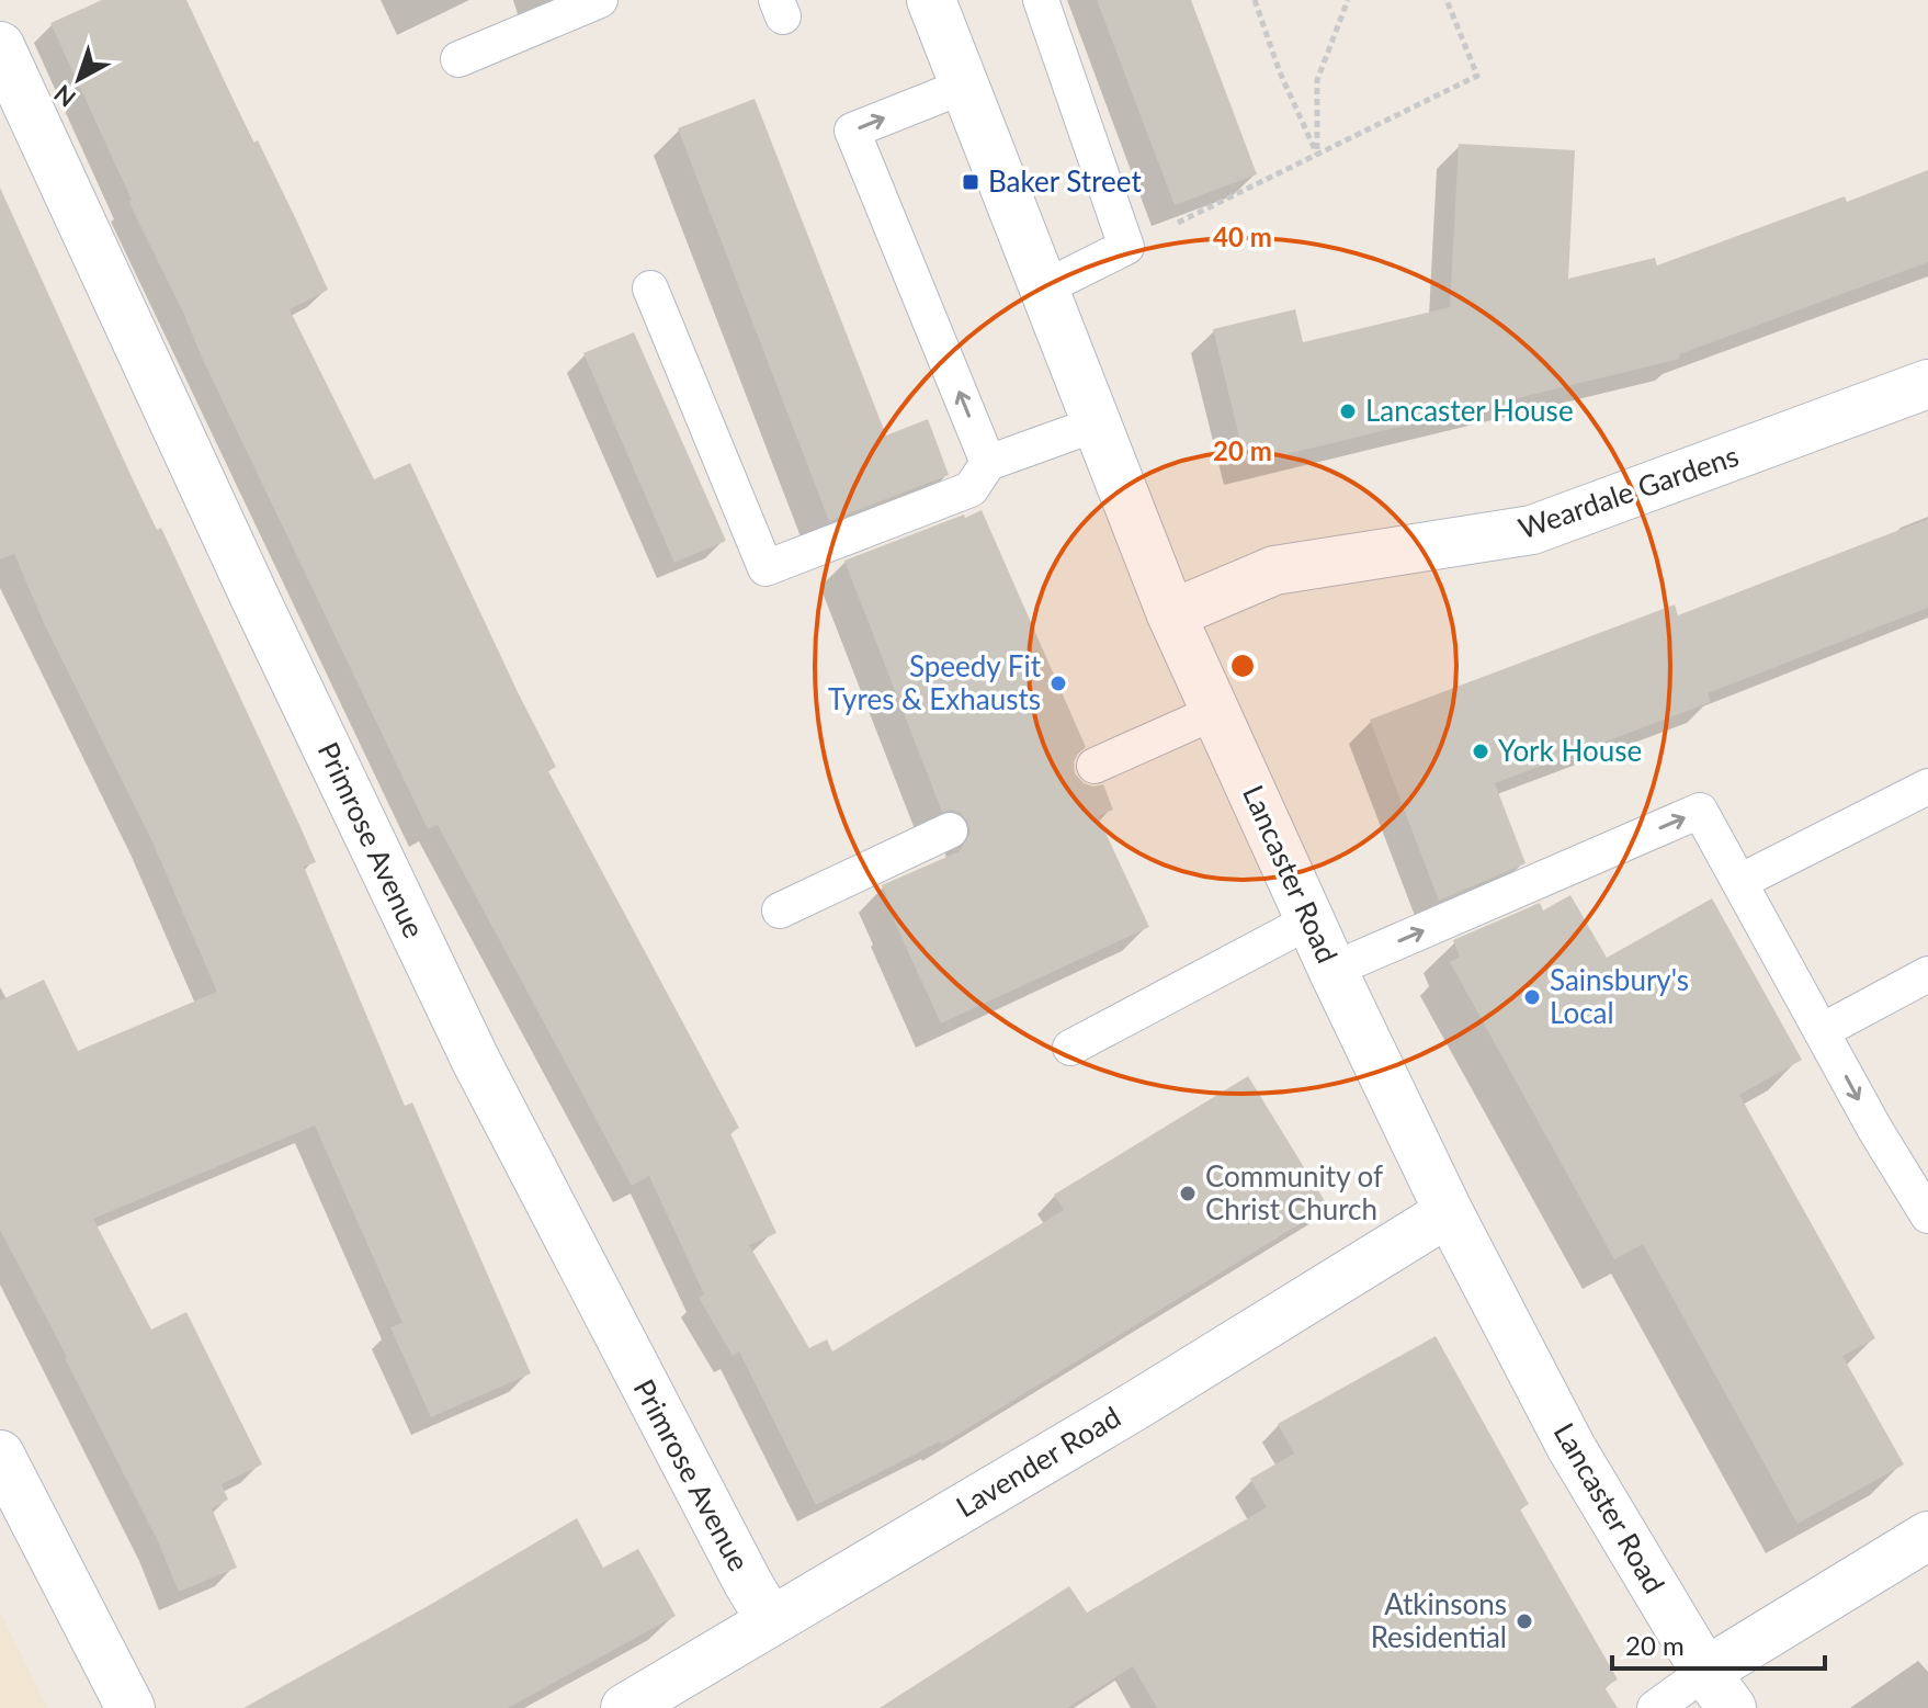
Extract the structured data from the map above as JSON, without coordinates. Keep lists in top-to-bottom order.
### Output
{
  "streets": {
    "street": [
      "Weardale Gardens",
      "Primrose Avenue",
      "Lancaster Road",
      "Lavender Road"
    ]
  },
  "crossings": [
    ["Weardale Gardens", "Lancaster Road"],
    ["Primrose Avenue", "Lavender Road"],
    ["Lancaster Road", "Lavender Road"]
  ],
  "places": {
    "transit": ["Baker Street"],
    "other": [
      "Lancaster House",
      "Speedy Fit Tyres & Exhausts",
      "York House",
      "Sainsbury's Local",
      "Community of Christ Church",
      "Atkinsons Residential"
    ]
  },
  "scale_bar": "20 m",
  "north": "bottom left",
  "rings": ["40 m", "20 m"]
}
